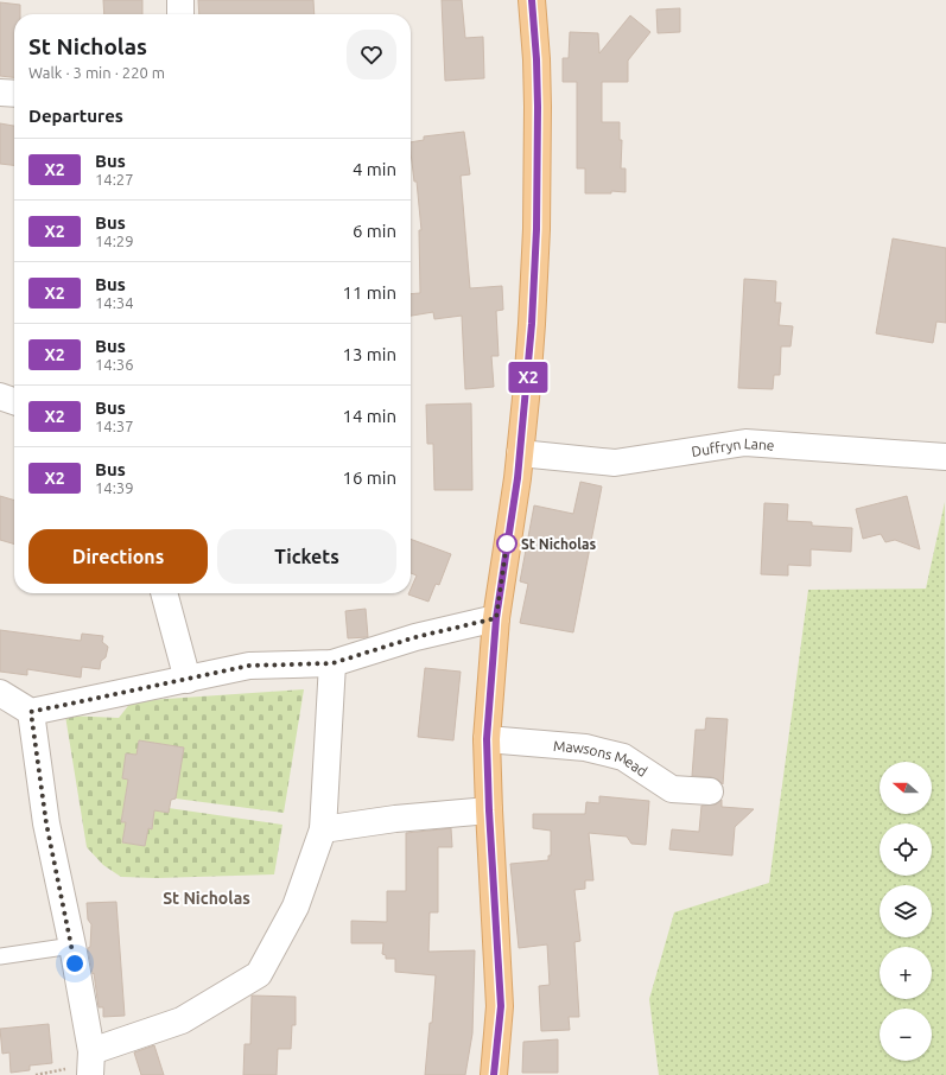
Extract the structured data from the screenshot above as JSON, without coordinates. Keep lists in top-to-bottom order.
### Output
{
  "streets": {
    "street": ["Duffryn Lane", "Mawsons Mead"]
  },
  "districts": ["St Nicholas"],
  "places": ["St Nicholas"],
  "lines": ["bus line X2"],
  "north": "left",
  "page": {
    "on_map": "X2",
    "heading": [
      ["St Nicholas", "Walk · 3 min · 220 m"],
      "Departures"
    ],
    "list": [
      {
        "mark": "X2",
        "name": "Bus",
        "note": "14:27",
        "value": "4 min"
      },
      {
        "mark": "X2",
        "name": "Bus",
        "note": "14:29",
        "value": "6 min"
      },
      {
        "mark": "X2",
        "name": "Bus",
        "note": "14:34",
        "value": "11 min"
      },
      {
        "mark": "X2",
        "name": "Bus",
        "note": "14:36",
        "value": "13 min"
      },
      {
        "mark": "X2",
        "name": "Bus",
        "note": "14:37",
        "value": "14 min"
      },
      {
        "mark": "X2",
        "name": "Bus",
        "note": "14:39",
        "value": "16 min"
      }
    ],
    "buttons": ["Directions", "Tickets"],
    "map_buttons": ["+", "−"]
  }
}
